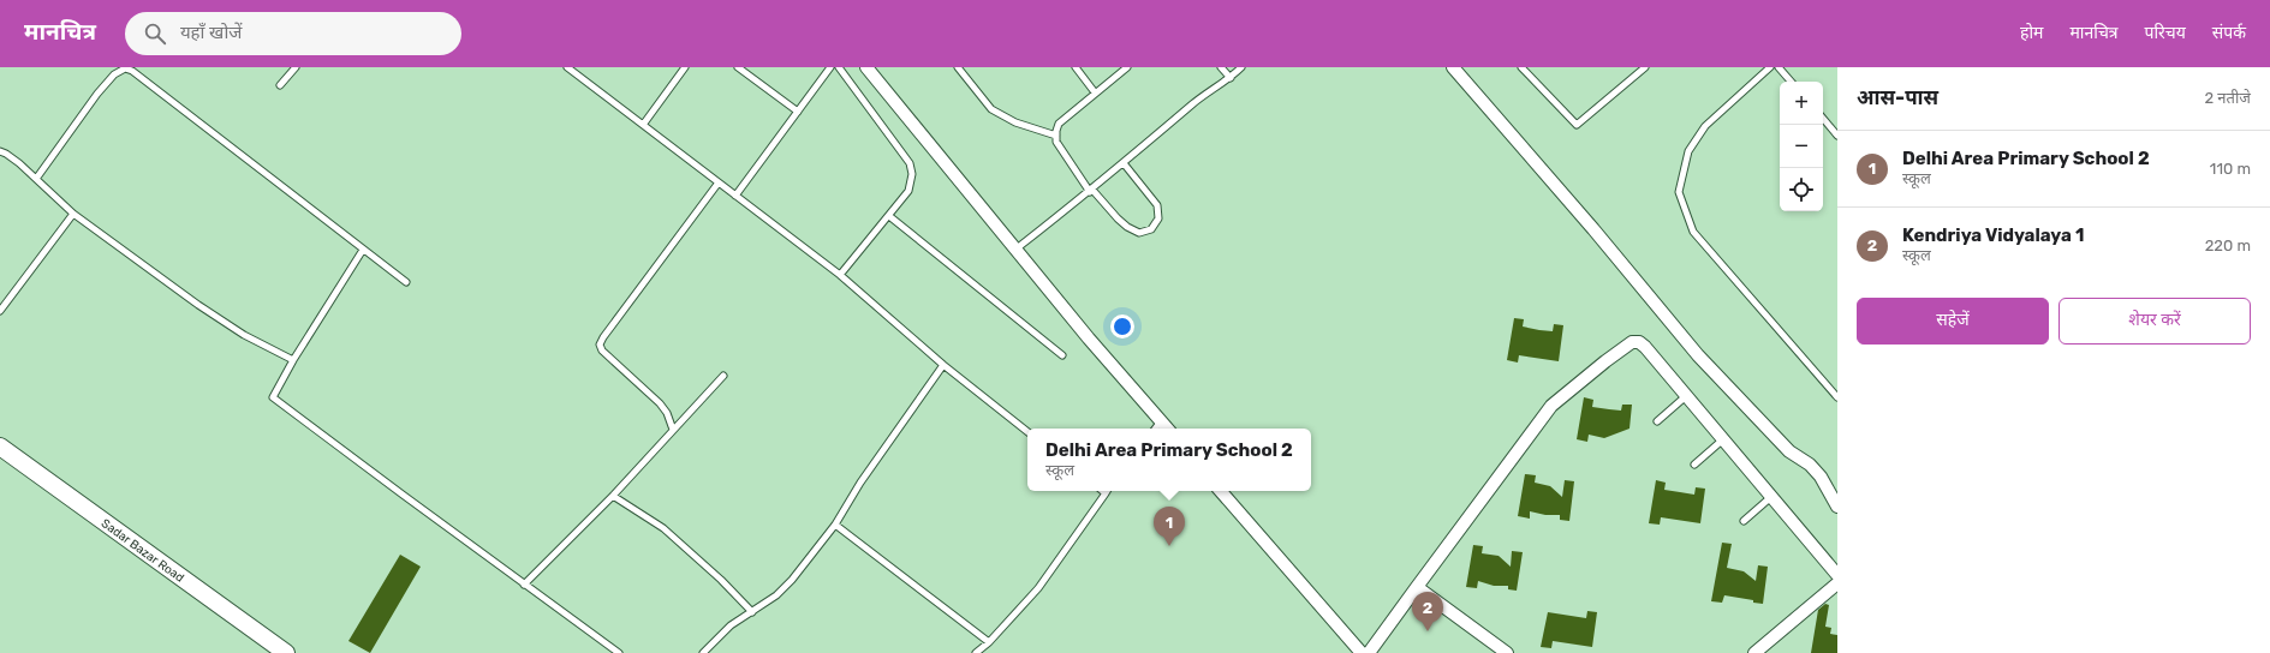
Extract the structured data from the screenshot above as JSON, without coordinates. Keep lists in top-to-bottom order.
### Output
{
  "streets": {
    "street": ["Sadar Bazar Road"]
  },
  "page": {
    "header": "मानचित्र",
    "search": "यहाँ खोजें",
    "nav": [
      "होम",
      "मानचित्र",
      "परिचय",
      "संपर्क"
    ],
    "heading": ["आस-पास", "2 नतीजे"],
    "map_buttons": ["+", "−"],
    "list": [
      {
        "mark": "1",
        "name": "Delhi Area Primary School 2",
        "note": "स्कूल",
        "value": "110 m"
      },
      {
        "mark": "2",
        "name": "Kendriya Vidyalaya 1",
        "note": "स्कूल",
        "value": "220 m"
      }
    ],
    "buttons": ["सहेजें", "शेयर करें"],
    "popup": ["Delhi Area Primary School 2", "स्कूल"],
    "pins": ["1", "2"]
  }
}
